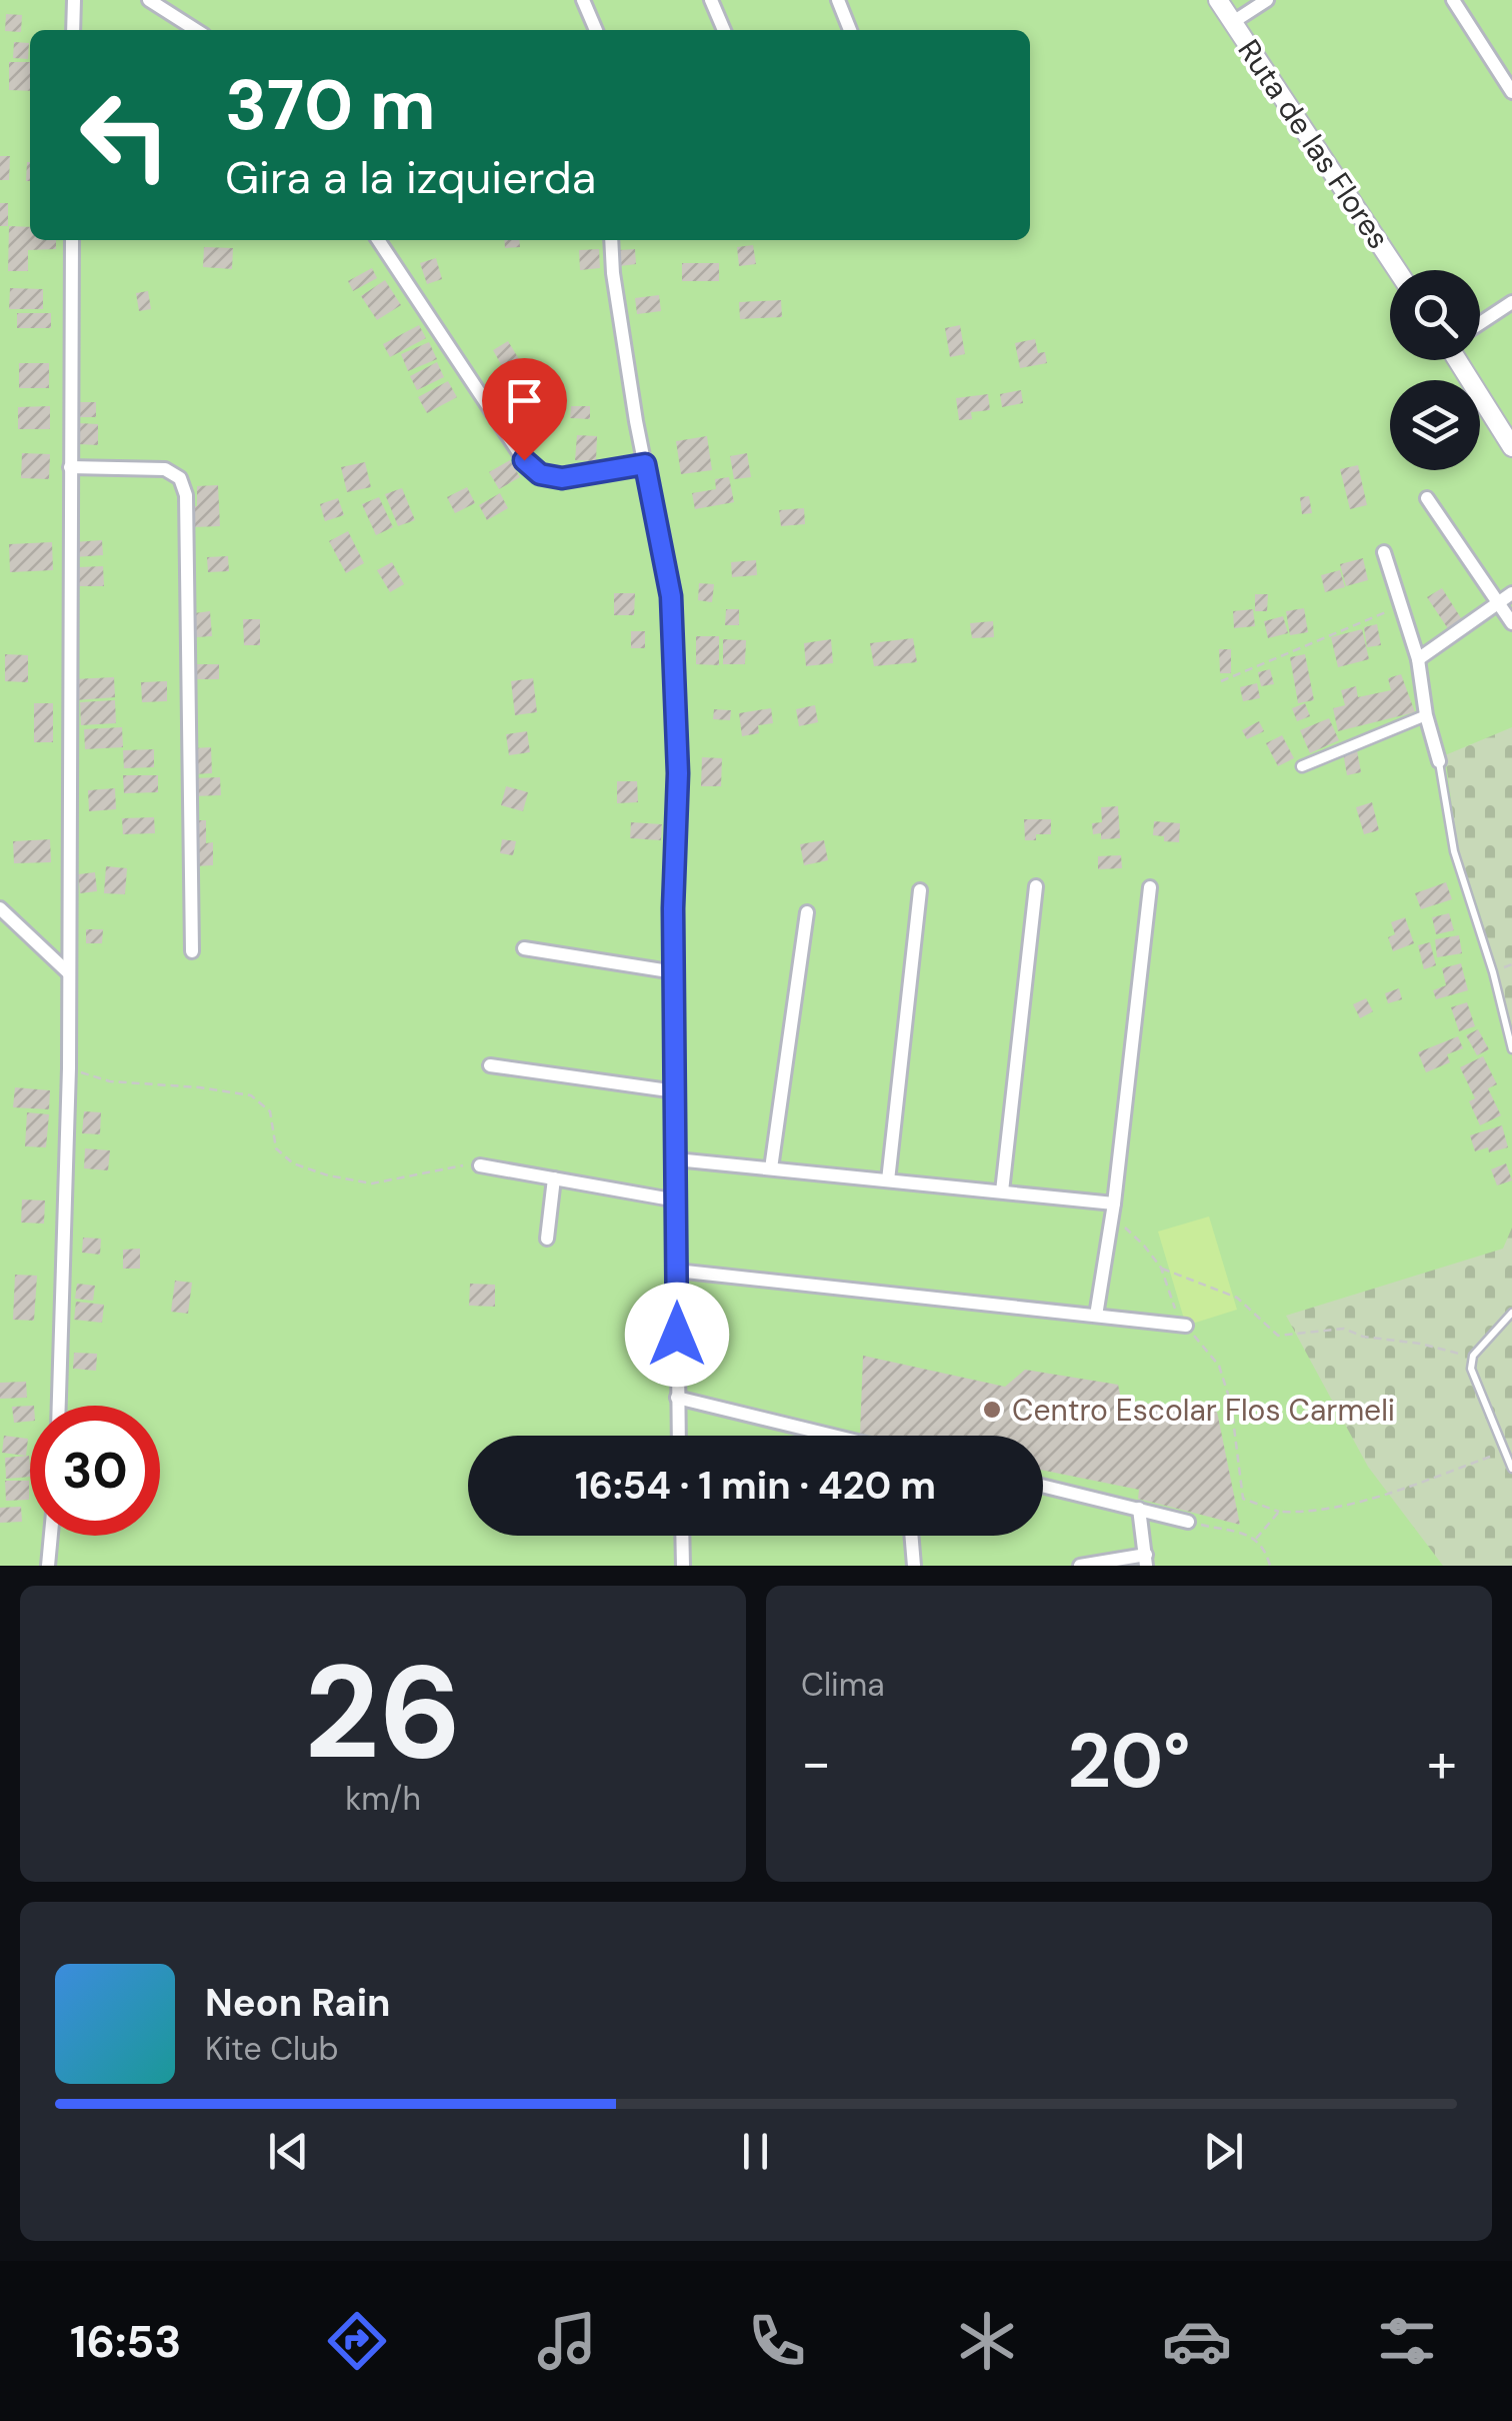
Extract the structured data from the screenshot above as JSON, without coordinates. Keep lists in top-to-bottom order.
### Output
{
  "streets": {
    "main road": ["Ruta de las Flores"]
  },
  "places": ["Centro Escolar Flos Carmeli"],
  "page": {
    "turn": ["370 m", "Gira a la izquierda"],
    "limit": "30",
    "trip": "16:54 · 1 min · 420 m",
    "tile": [
      ["26", "km/h"],
      "Clima"
    ],
    "heat": ["−", "20°", "+"],
    "song": ["Neon Rain", "Kite Club"],
    "tabs": "16:53"
  }
}
